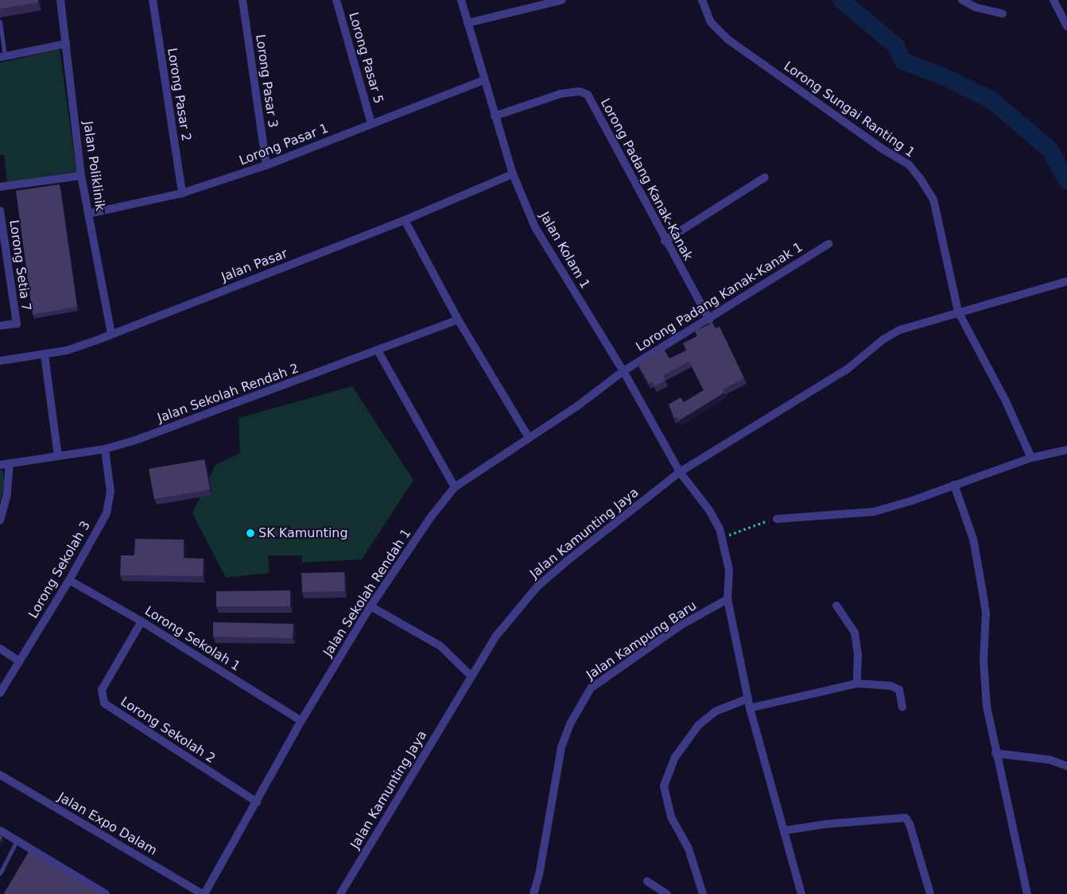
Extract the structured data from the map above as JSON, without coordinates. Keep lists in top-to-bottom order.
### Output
{
  "streets": {
    "street": [
      "Lorong Pasar 5",
      "Lorong Pasar 3",
      "Lorong Pasar 2",
      "Lorong Sungai Ranting 1",
      "Lorong Pasar 1",
      "Jalan Poliklinik",
      "Lorong Padang Kanak-Kanak",
      "Jalan Kolam 1",
      "Lorong Setia 7",
      "Jalan Pasar",
      "Lorong Padang Kanak-Kanak 1",
      "Jalan Sekolah Rendah 2",
      "Jalan Kamunting Jaya",
      "Lorong Sekolah 3",
      "Jalan Sekolah Rendah 1",
      "Lorong Sekolah 1",
      "Jalan Kampung Baru",
      "Lorong Sekolah 2",
      "Jalan Expo Dalam"
    ]
  },
  "crossings": [
    ["Lorong Pasar 5", "Lorong Pasar 1"],
    ["Lorong Pasar 3", "Lorong Pasar 1"],
    ["Lorong Pasar 2", "Lorong Pasar 1"],
    ["Lorong Sungai Ranting 1", "Jalan Kamunting Jaya"],
    ["Lorong Pasar 1", "Jalan Poliklinik"],
    ["Lorong Pasar 1", "Jalan Kolam 1"],
    ["Jalan Poliklinik", "Jalan Pasar"],
    ["Lorong Padang Kanak-Kanak", "Jalan Kolam 1"],
    ["Lorong Padang Kanak-Kanak", "Lorong Padang Kanak-Kanak 1"],
    ["Jalan Kolam 1", "Jalan Pasar"],
    ["Jalan Kolam 1", "Lorong Padang Kanak-Kanak 1"],
    ["Jalan Kolam 1", "Jalan Kamunting Jaya"],
    ["Jalan Kolam 1", "Jalan Sekolah Rendah 1"],
    ["Jalan Kolam 1", "Jalan Kampung Baru"],
    ["Lorong Padang Kanak-Kanak 1", "Jalan Sekolah Rendah 1"],
    ["Jalan Sekolah Rendah 2", "Lorong Sekolah 3"],
    ["Lorong Sekolah 3", "Lorong Sekolah 1"],
    ["Jalan Sekolah Rendah 1", "Lorong Sekolah 1"],
    ["Jalan Sekolah Rendah 1", "Lorong Sekolah 2"],
    ["Jalan Sekolah Rendah 1", "Jalan Expo Dalam"],
    ["Lorong Sekolah 1", "Lorong Sekolah 2"]
  ],
  "places": ["SK Kamunting"]
}
